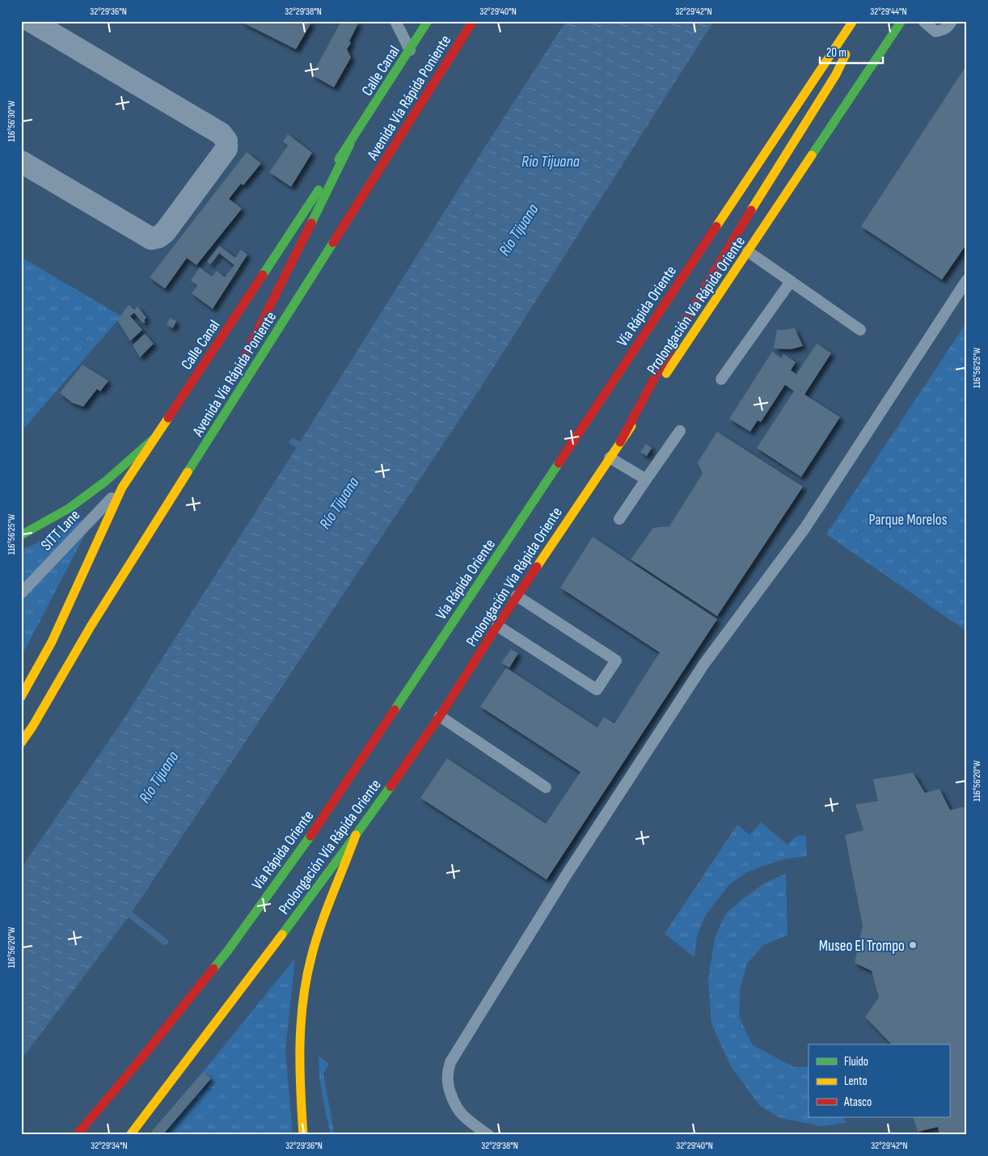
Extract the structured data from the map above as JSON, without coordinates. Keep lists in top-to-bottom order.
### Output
{
  "streets": {
    "main road": [
      "Calle Canal",
      "Avenida Vía Rápida Poniente",
      "Prolongación Vía Rápida Oriente",
      "Vía Rápida Oriente"
    ],
    "lane": ["SITT Lane"]
  },
  "crossings": [
    ["Calle Canal", "SITT Lane"]
  ],
  "water": ["Rio Tijuana", "Río Tijuana"],
  "parks": ["Parque Morelos"],
  "places": ["Museo El Trompo"],
  "legend": ["Fluido", "Lento", "Atasco"],
  "scale_bar": "20 m",
  "coordinates": [
    "32°29'36\"N",
    "32°29'38\"N",
    "32°29'40\"N",
    "32°29'42\"N",
    "32°29'44\"N",
    "116°56'30\"W",
    "116°56'25\"W",
    "116°56'20\"W",
    "32°29'34\"N"
  ]
}
